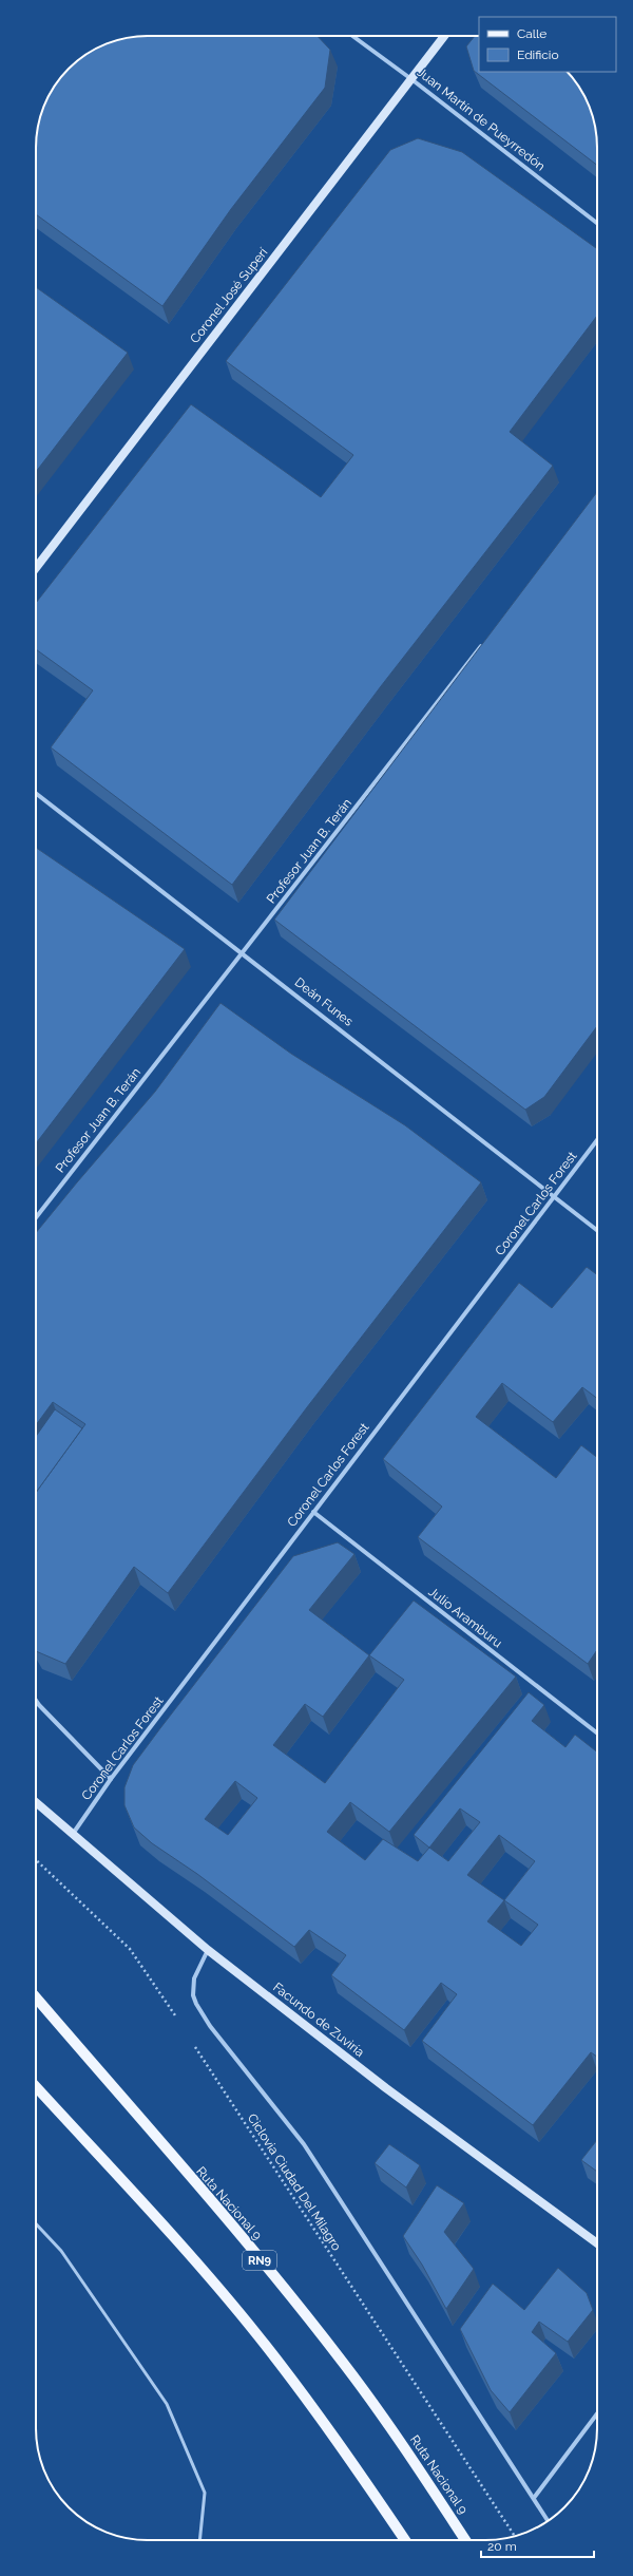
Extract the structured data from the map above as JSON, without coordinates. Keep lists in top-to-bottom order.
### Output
{
  "streets": {
    "main road": ["Ruta Nacional 9", "RN9"],
    "street": [
      "Juan Martín de Pueyrredón",
      "Coronel José Superí",
      "Profesor Juan B. Terán",
      "Deán Funes",
      "Coronel Carlos Forest",
      "Julio Aramburu",
      "Facundo de Zuviría"
    ],
    "path": ["Ciclovia Ciudad Del Milagro"]
  },
  "crossings": [
    ["Juan Martín de Pueyrredón", "Coronel José Superí"],
    ["Profesor Juan B. Terán", "Deán Funes"],
    ["Deán Funes", "Coronel Carlos Forest"],
    ["Coronel Carlos Forest", "Julio Aramburu"],
    ["Coronel Carlos Forest", "Facundo de Zuviría"]
  ],
  "legend": ["Calle", "Edificio"],
  "scale_bar": "20 m"
}
